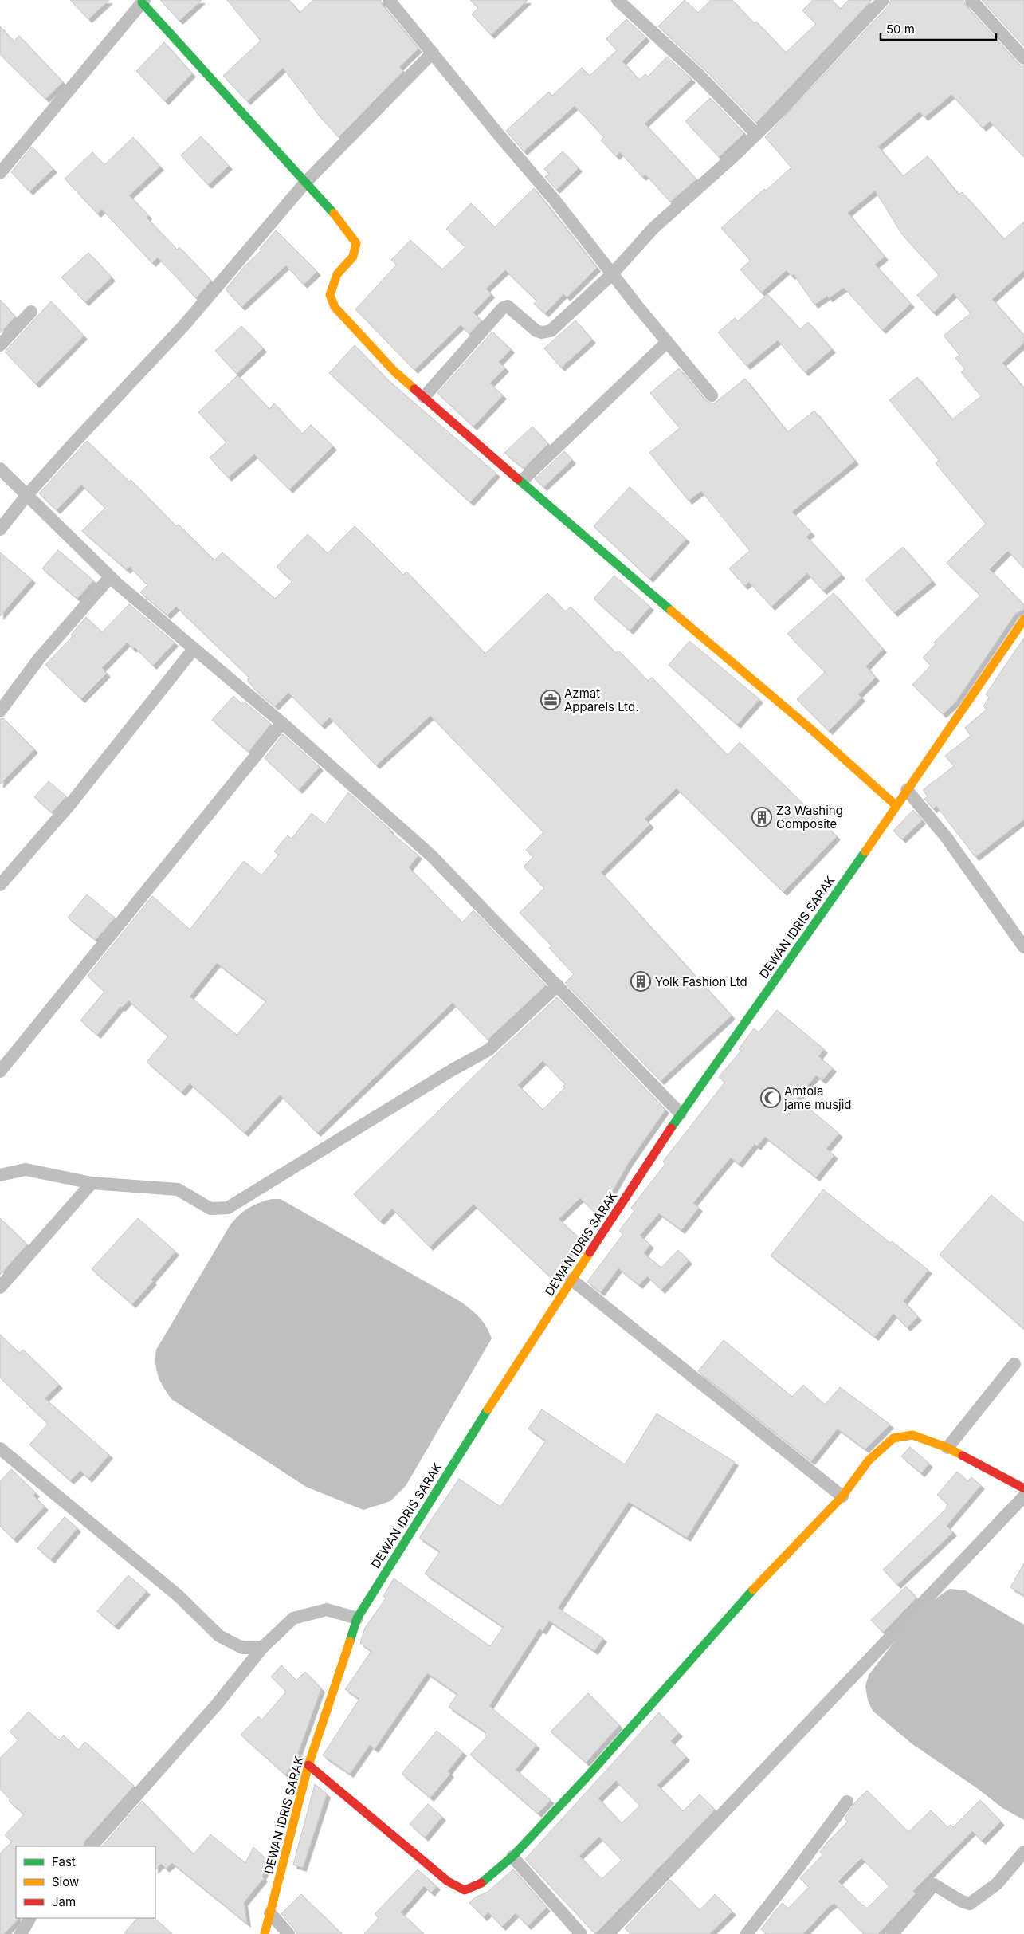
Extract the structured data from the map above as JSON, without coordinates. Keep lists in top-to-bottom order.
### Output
{
  "streets": {
    "street": ["DEWAN IDRIS SARAK"]
  },
  "places": {
    "office": ["Azmat Apparels Ltd."],
    "building": ["Z3 Washing Composite", "Yolk Fashion Ltd"],
    "mosque": ["Amtola jame musjid"]
  },
  "legend": ["Fast", "Slow", "Jam"],
  "scale_bar": "50 m"
}
